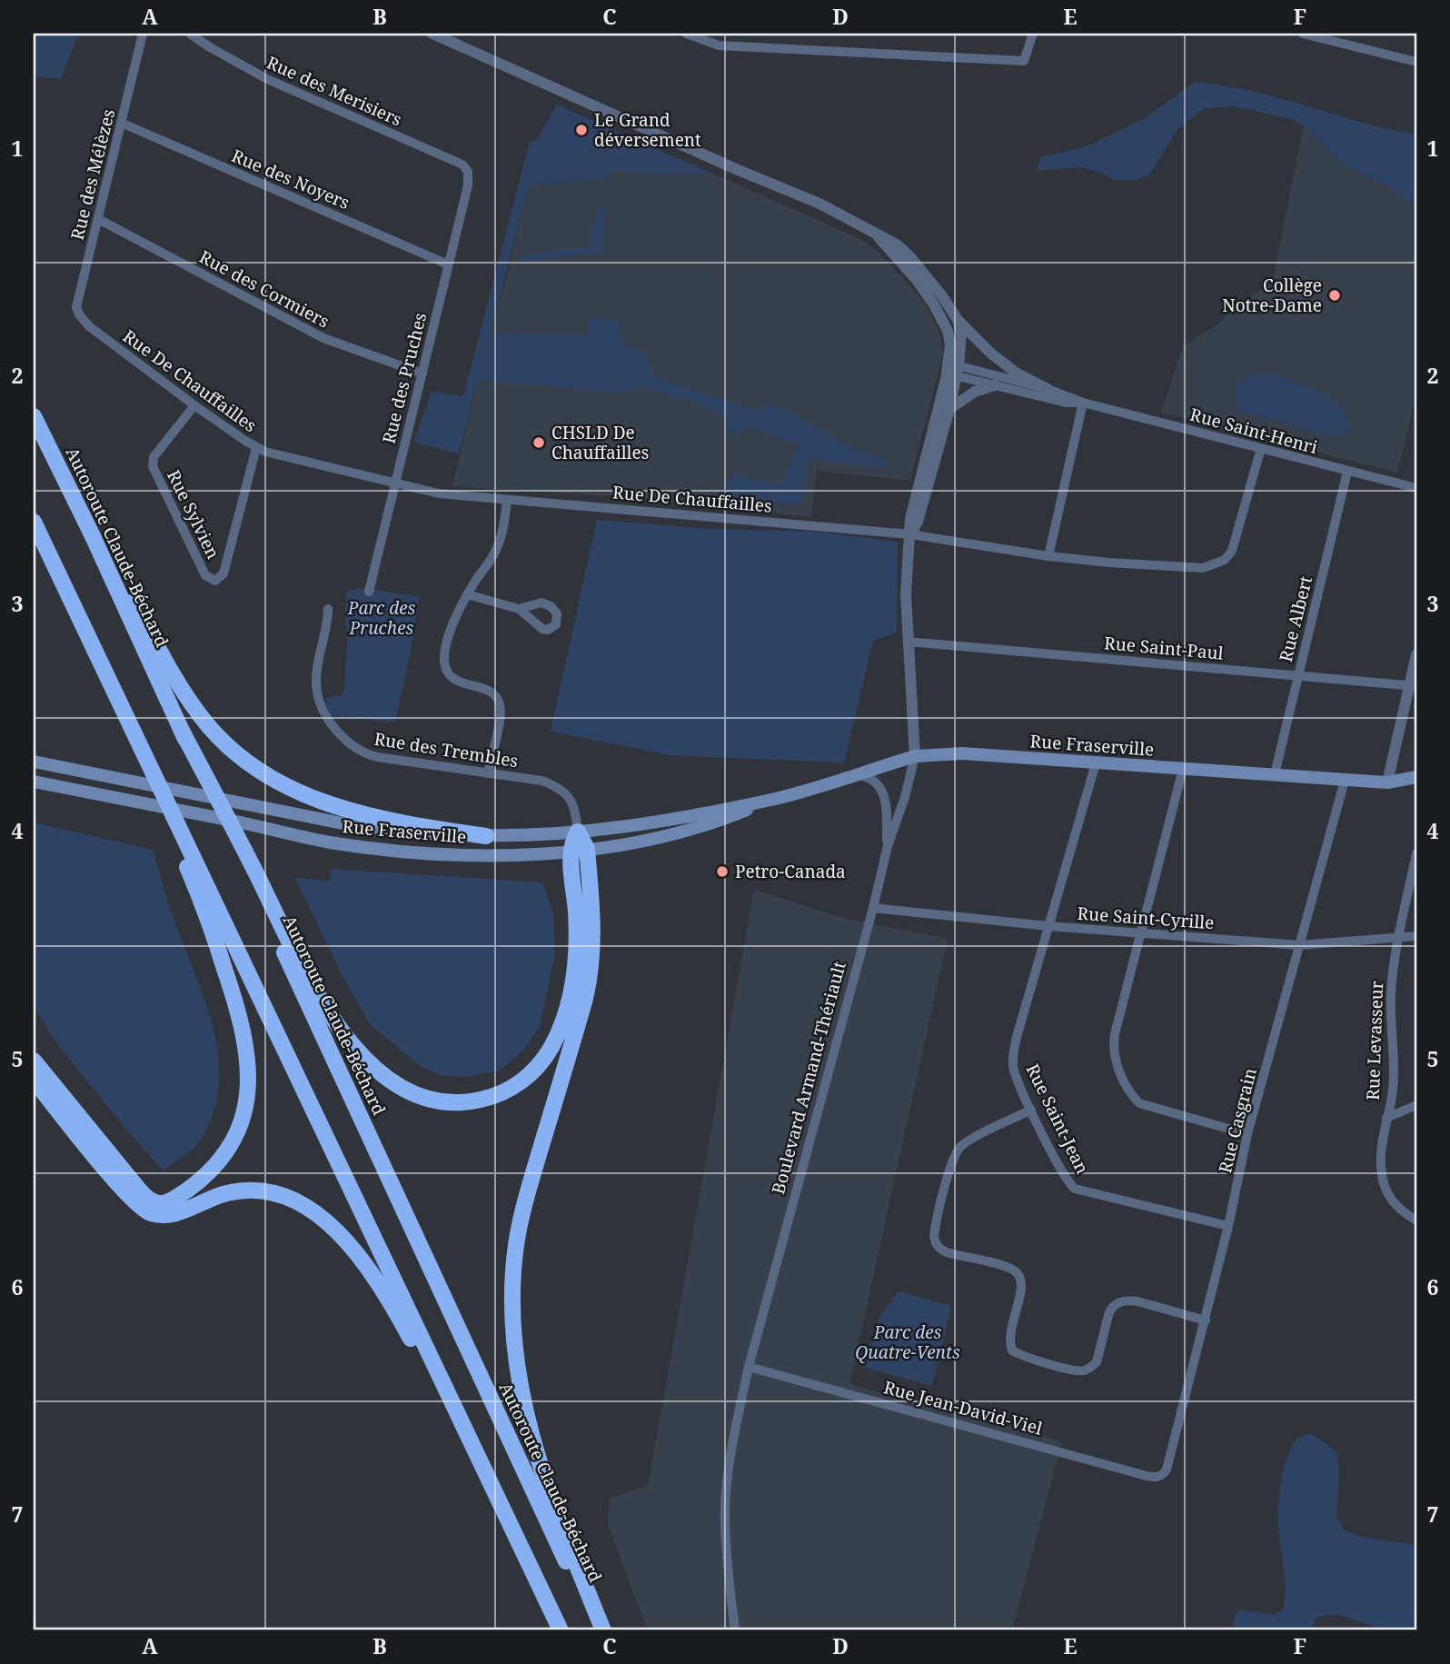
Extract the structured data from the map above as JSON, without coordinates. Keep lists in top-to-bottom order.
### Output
{
  "streets": {
    "highway": ["Autoroute Claude-Béchard"],
    "main road": ["Rue Fraserville"],
    "street": [
      "Rue des Merisiers",
      "Rue des Mélèzes",
      "Rue des Noyers",
      "Rue des Cormiers",
      "Rue des Pruches",
      "Rue De Chauffailles",
      "Rue Saint-Henri",
      "Rue Sylvien",
      "Rue Albert",
      "Rue Saint-Paul",
      "Rue des Trembles",
      "Rue Saint-Cyrille",
      "Rue Levasseur",
      "Boulevard Armand-Thériault",
      "Rue Saint-Jean",
      "Rue Casgrain",
      "Rue Jean-David-Viel"
    ]
  },
  "crossings": [
    ["Rue des Merisiers", "Rue des Pruches"],
    ["Rue des Mélèzes", "Rue des Noyers"],
    ["Rue des Mélèzes", "Rue des Cormiers"],
    ["Rue des Mélèzes", "Rue De Chauffailles"],
    ["Rue des Noyers", "Rue des Pruches"],
    ["Rue des Cormiers", "Rue des Pruches"],
    ["Rue des Pruches", "Rue De Chauffailles"],
    ["Rue De Chauffailles", "Rue Saint-Henri"],
    ["Rue De Chauffailles", "Rue Sylvien"],
    ["Rue De Chauffailles", "Boulevard Armand-Thériault"],
    ["Rue Saint-Henri", "Rue Albert"],
    ["Rue Saint-Henri", "Boulevard Armand-Thériault"],
    ["Rue Albert", "Rue Saint-Paul"],
    ["Rue Albert", "Rue Fraserville"],
    ["Rue Saint-Paul", "Boulevard Armand-Thériault"],
    ["Rue Fraserville", "Rue des Trembles"],
    ["Rue Fraserville", "Boulevard Armand-Thériault"],
    ["Rue Fraserville", "Rue Saint-Jean"],
    ["Rue Fraserville", "Rue Casgrain"],
    ["Rue Saint-Cyrille", "Rue Levasseur"],
    ["Rue Saint-Cyrille", "Boulevard Armand-Thériault"],
    ["Rue Saint-Cyrille", "Rue Saint-Jean"],
    ["Rue Saint-Cyrille", "Rue Casgrain"],
    ["Boulevard Armand-Thériault", "Rue Jean-David-Viel"],
    ["Rue Saint-Jean", "Rue Casgrain"],
    ["Rue Casgrain", "Rue Jean-David-Viel"]
  ],
  "parks": ["Parc des Pruches", "Parc des Quatre-Vents"],
  "places": [
    "Le Grand déversement",
    "Collège Notre-Dame",
    "CHSLD De Chauffailles",
    "Petro-Canada"
  ],
  "grid": {
    "columns": [
      "A",
      "B",
      "C",
      "D",
      "E",
      "F"
    ],
    "rows": [
      "1",
      "2",
      "3",
      "4",
      "5",
      "6",
      "7"
    ]
  }
}
